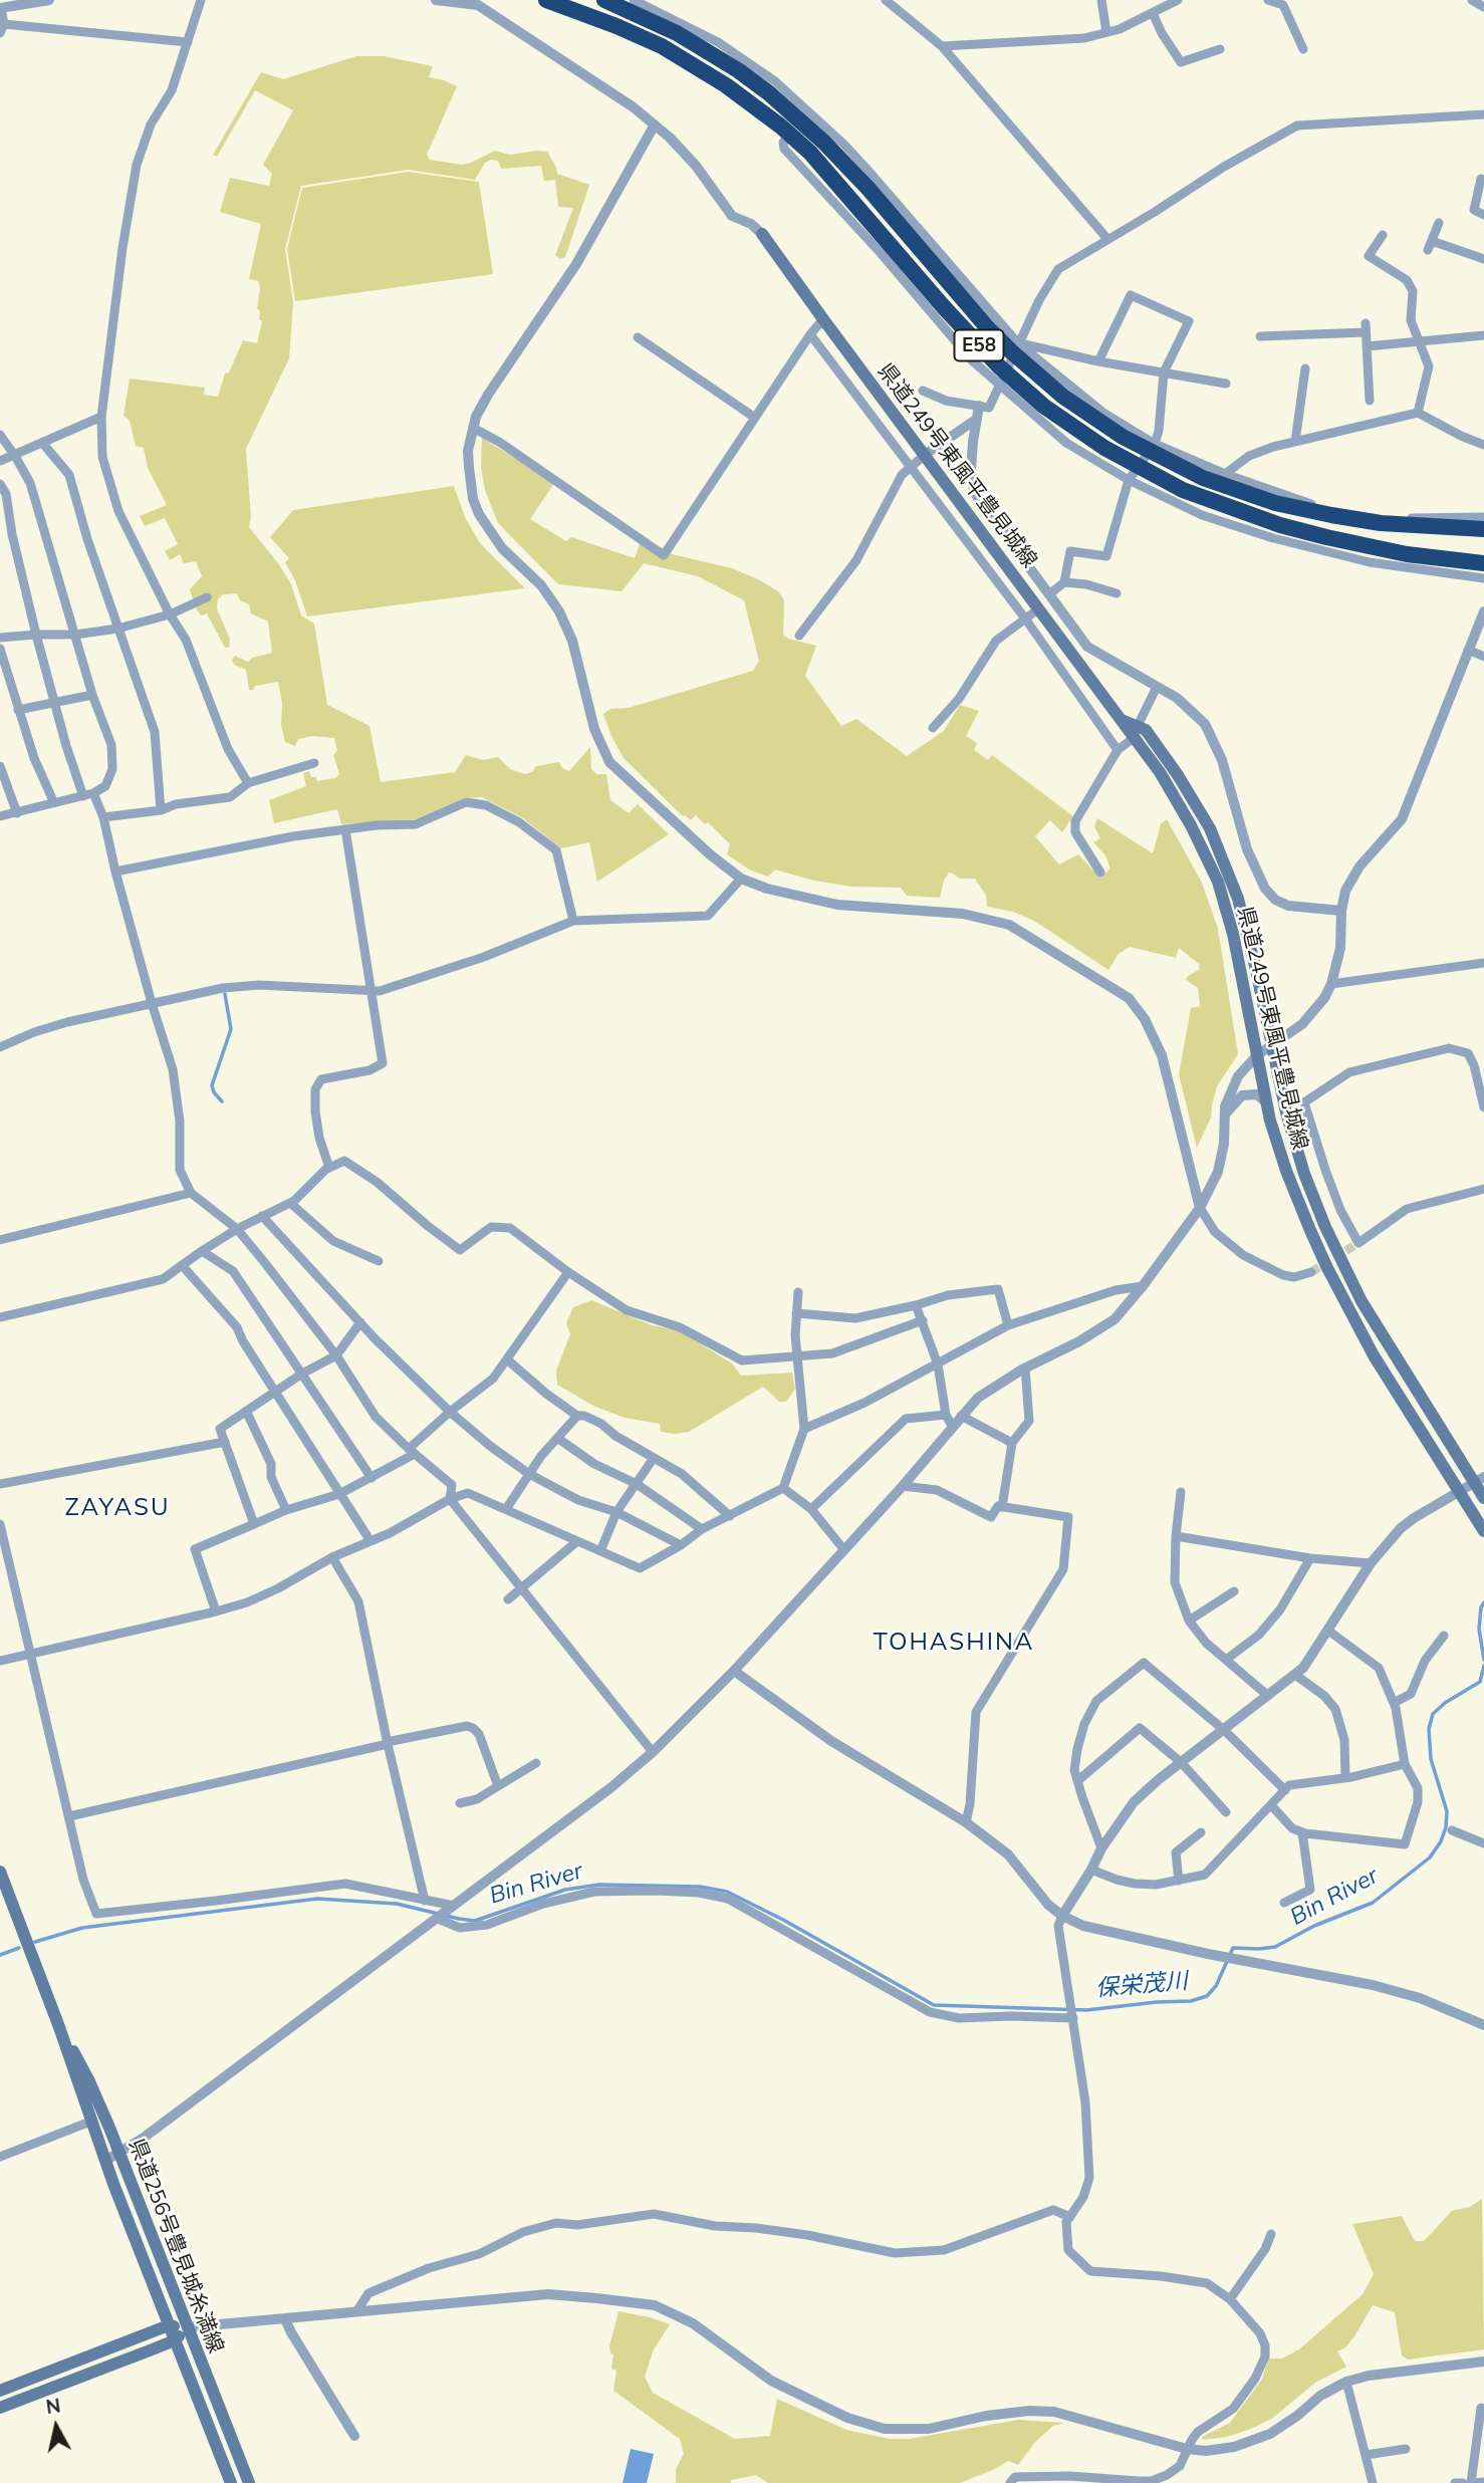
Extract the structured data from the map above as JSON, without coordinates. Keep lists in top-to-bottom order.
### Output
{
  "streets": {
    "highway": ["E58"],
    "main road": ["県道249号東風平豊見城線", "県道256号豊見城糸満線"]
  },
  "districts": ["ZAYASU", "TOHASHINA"],
  "water": ["Bin River", "保栄茂川"],
  "north": "top"
}
